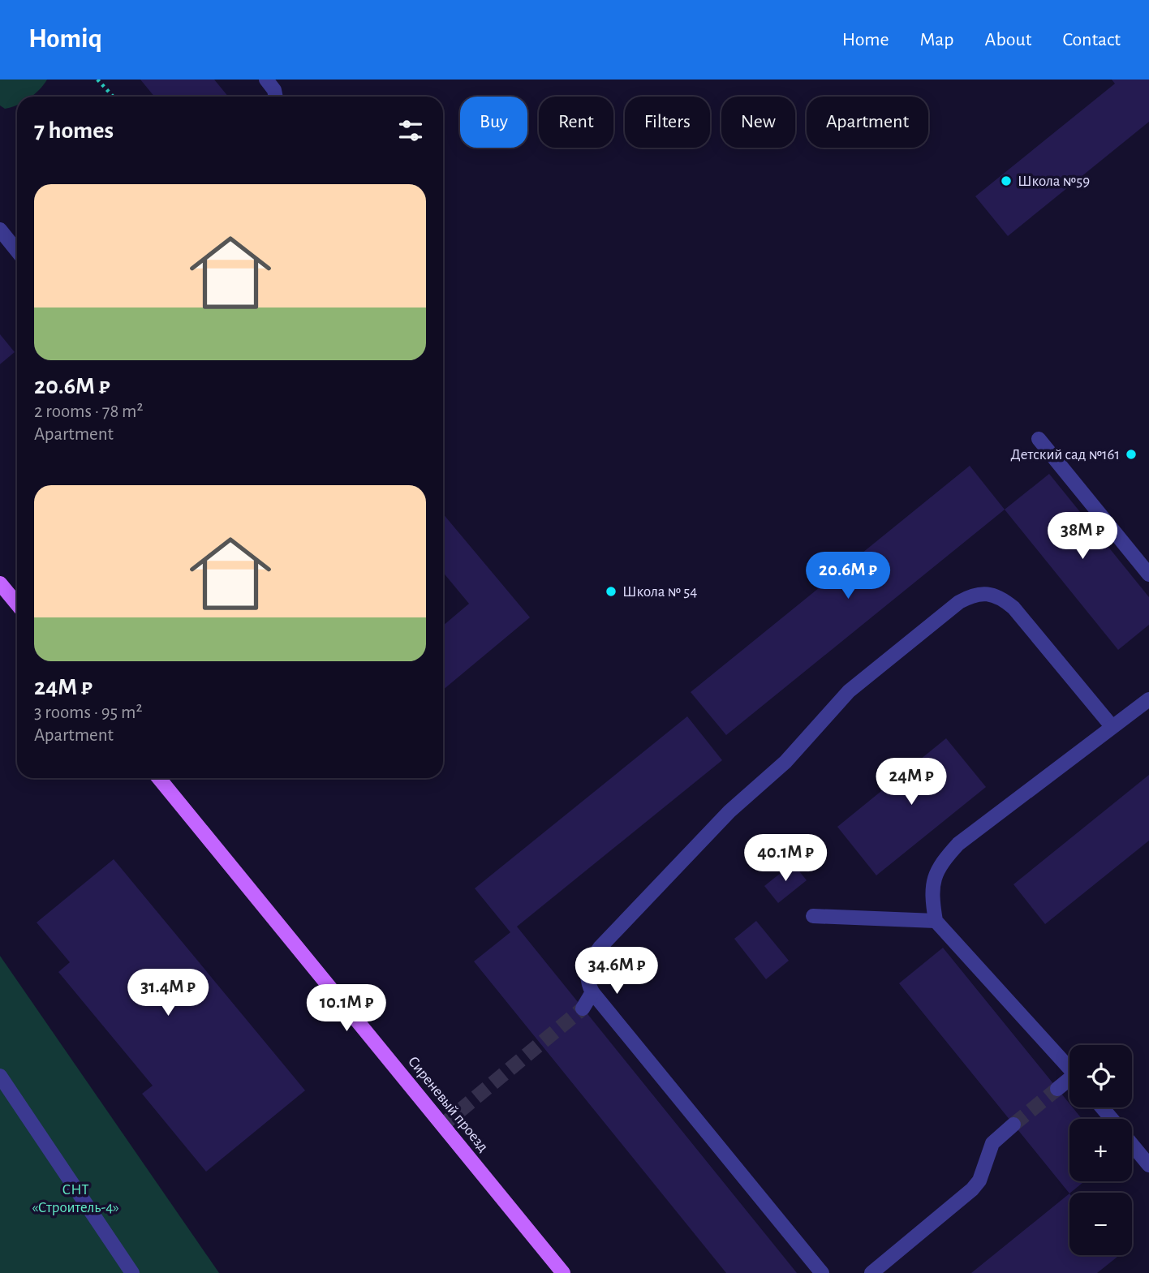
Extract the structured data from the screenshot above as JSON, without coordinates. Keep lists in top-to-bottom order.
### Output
{
  "streets": {
    "main road": ["Сиреневый проезд"]
  },
  "parks": ["СНТ «Строитель-4»"],
  "places": ["Школа №59", "Детский сад №161", "Школа № 54"],
  "page": {
    "header": "Homiq",
    "nav": [
      "Home",
      "Map",
      "About",
      "Contact"
    ],
    "chip": [
      "Buy",
      "Rent",
      "Filters",
      "New",
      "Apartment"
    ],
    "heading": "7 homes",
    "list": [
      {
        "name": "20.6M ₽",
        "note": "2 rooms · 78 m² · Apartment"
      },
      {
        "name": "24M ₽",
        "note": "3 rooms · 95 m² · Apartment"
      }
    ],
    "price": [
      "38M ₽",
      "20.6M ₽",
      "24M ₽",
      "40.1M ₽",
      "34.6M ₽",
      "31.4M ₽",
      "10.1M ₽"
    ],
    "map_buttons": ["+", "−"]
  }
}
